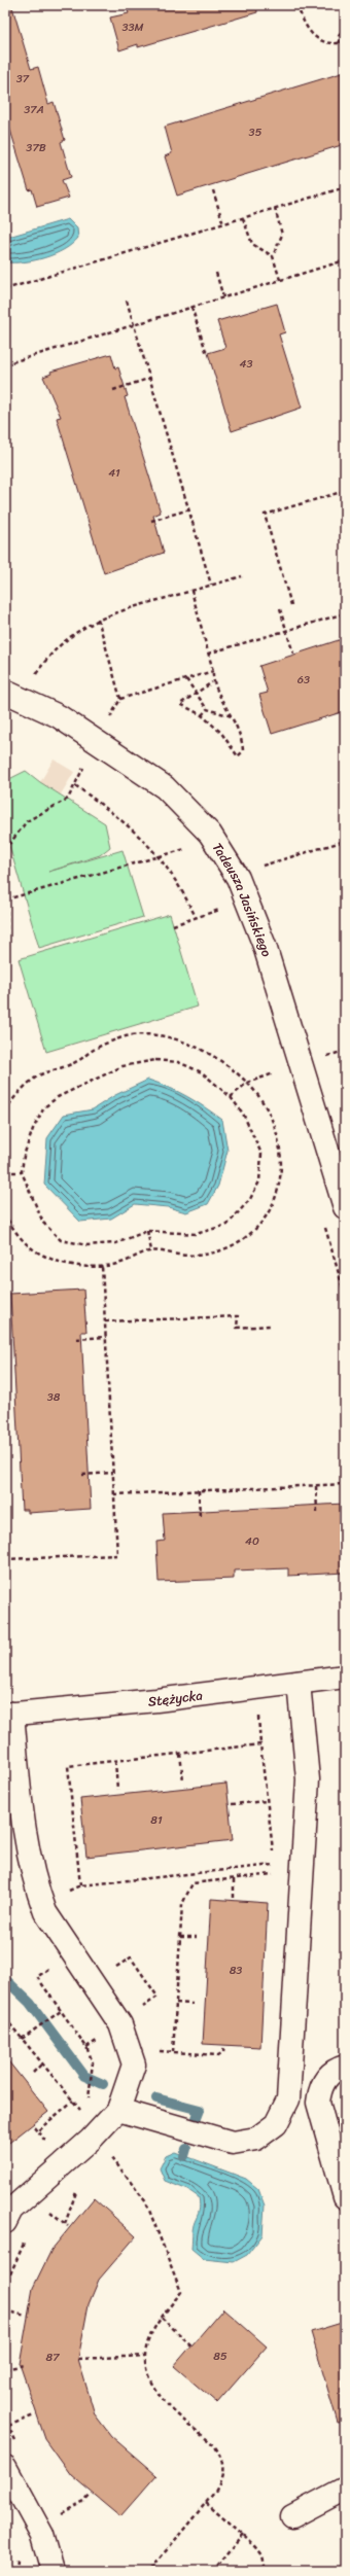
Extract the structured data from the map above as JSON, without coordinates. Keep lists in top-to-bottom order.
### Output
{
  "streets": {
    "street": ["Tadeusza Jasińskiego", "Stężycka"]
  },
  "house_numbers": [
    "33M",
    "37",
    "37A",
    "35",
    "37B",
    "43",
    "41",
    "63",
    "38",
    "40",
    "81",
    "83",
    "85",
    "87"
  ]
}
